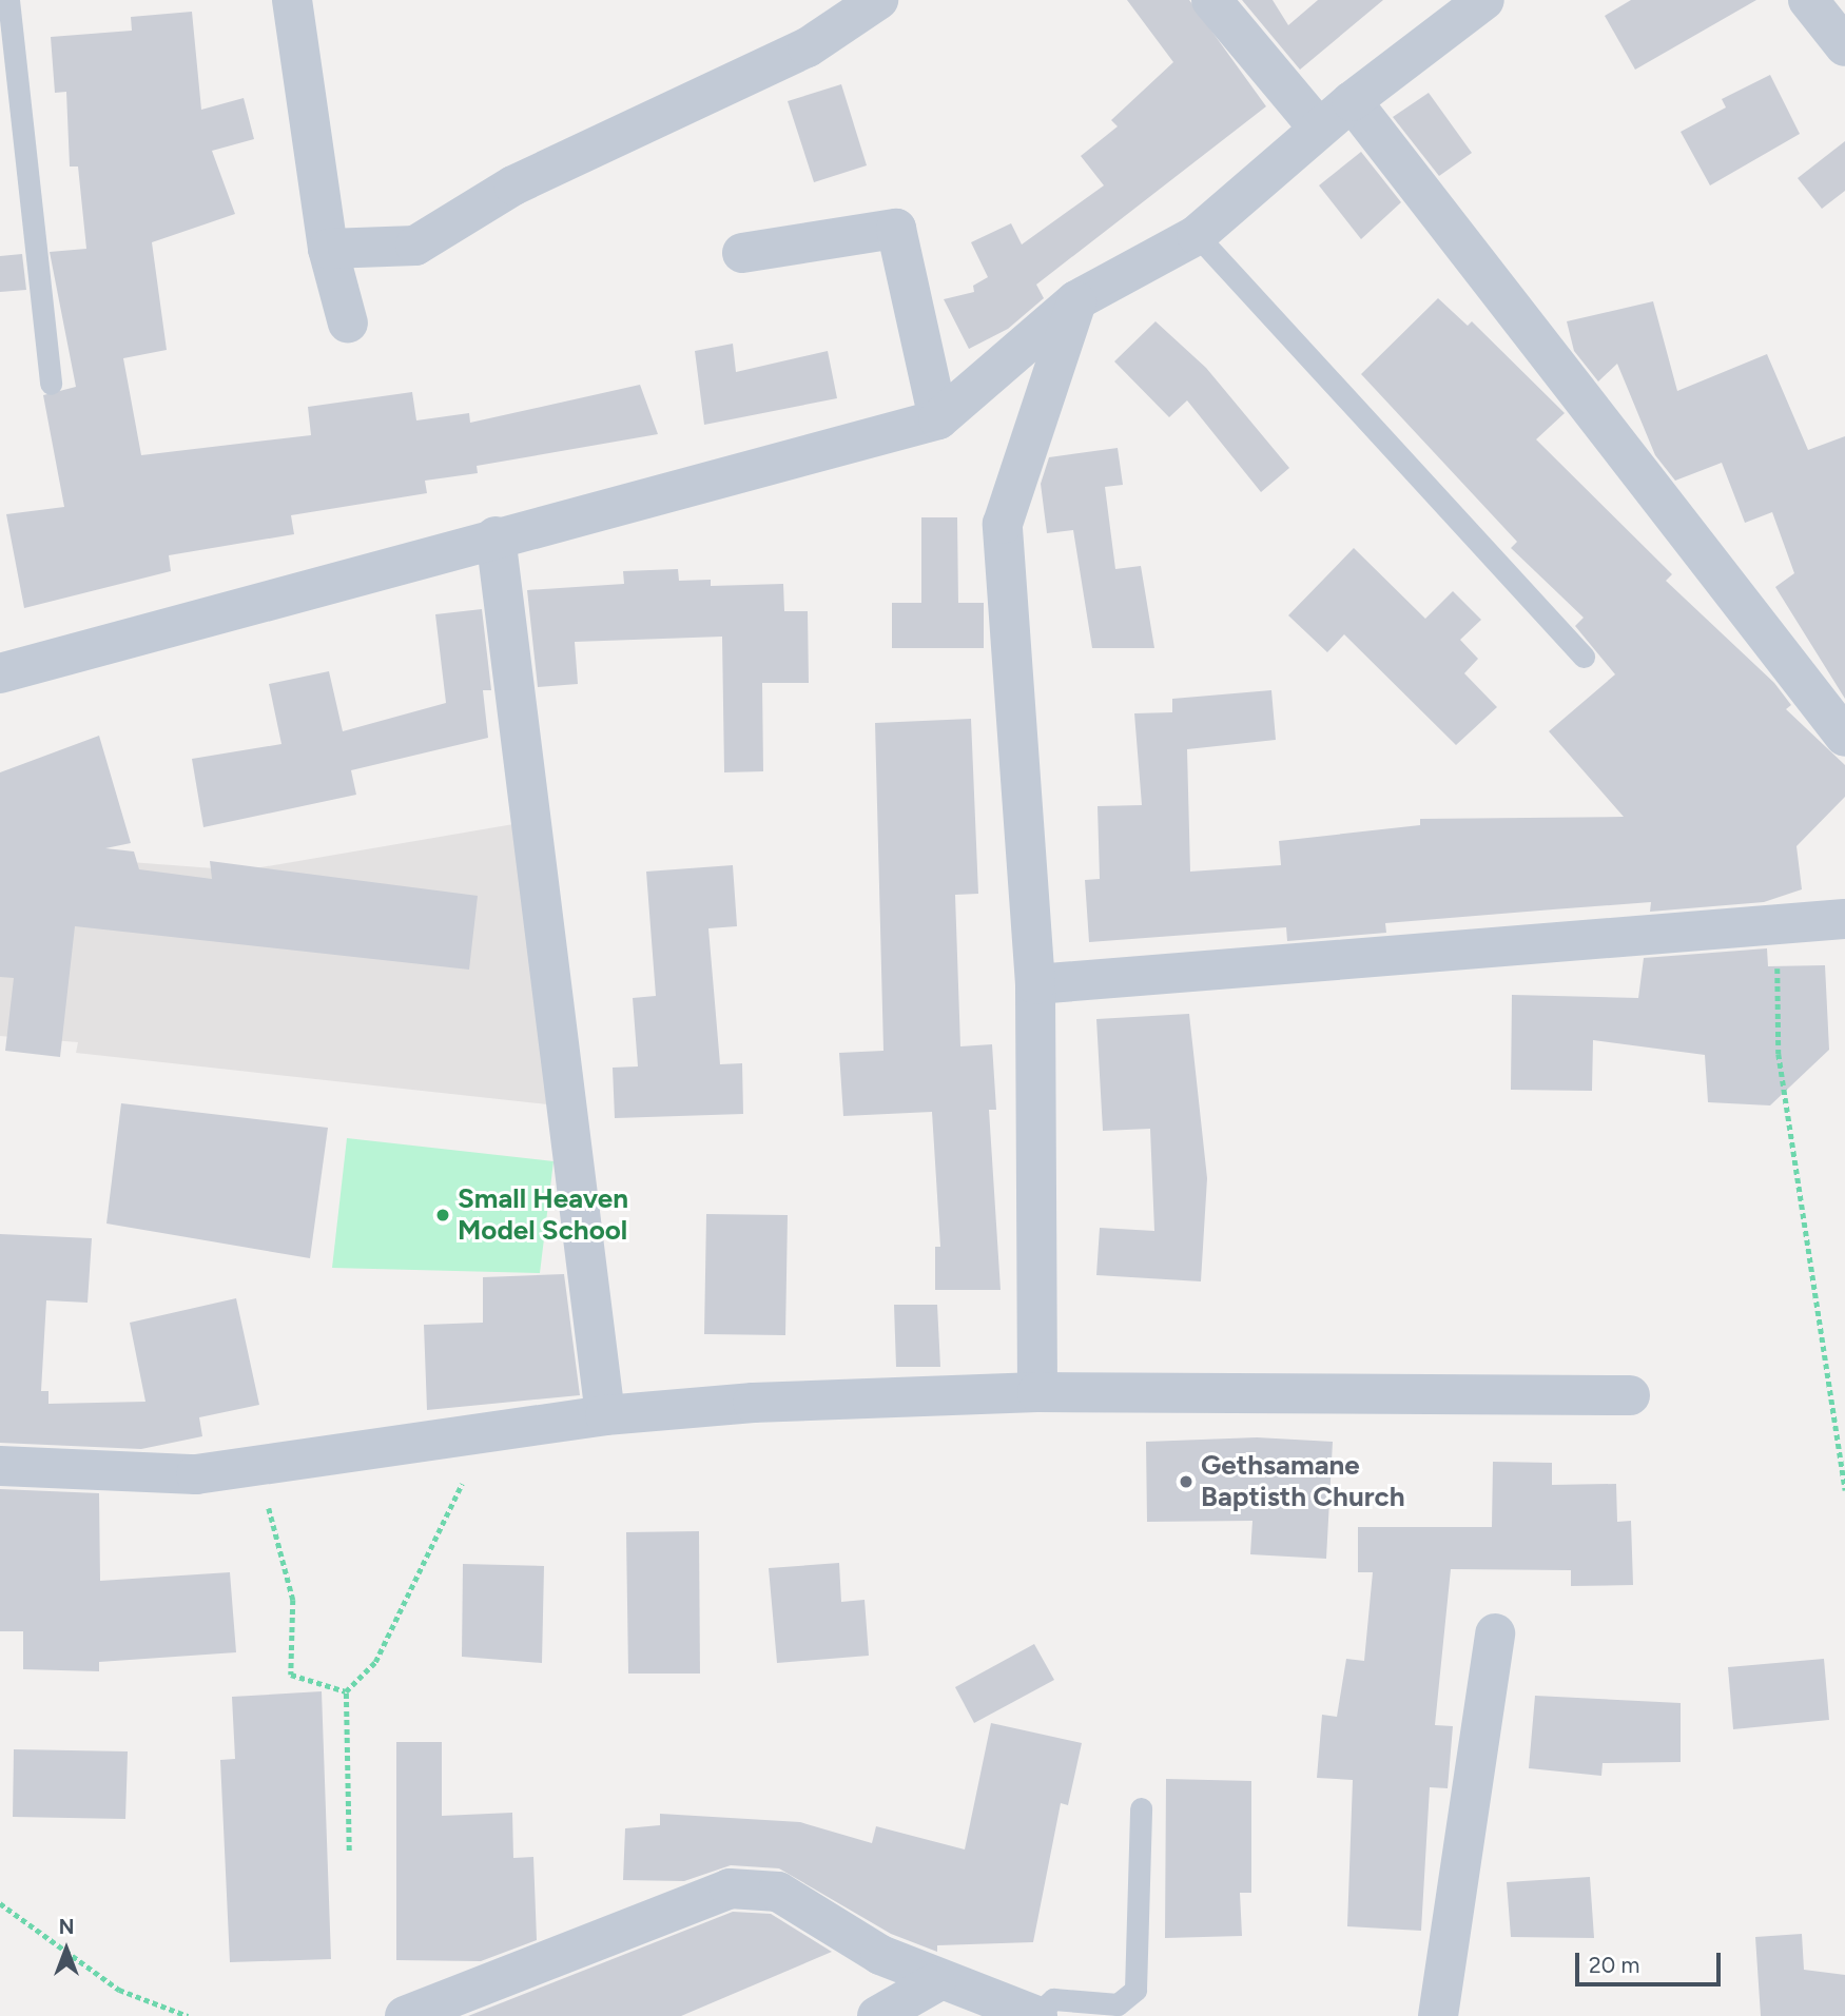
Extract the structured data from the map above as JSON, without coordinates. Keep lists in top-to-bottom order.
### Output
{
  "places": ["Small Heaven Model School", "Gethsamane Baptisth Church"],
  "scale_bar": "20 m",
  "north": "top"
}
